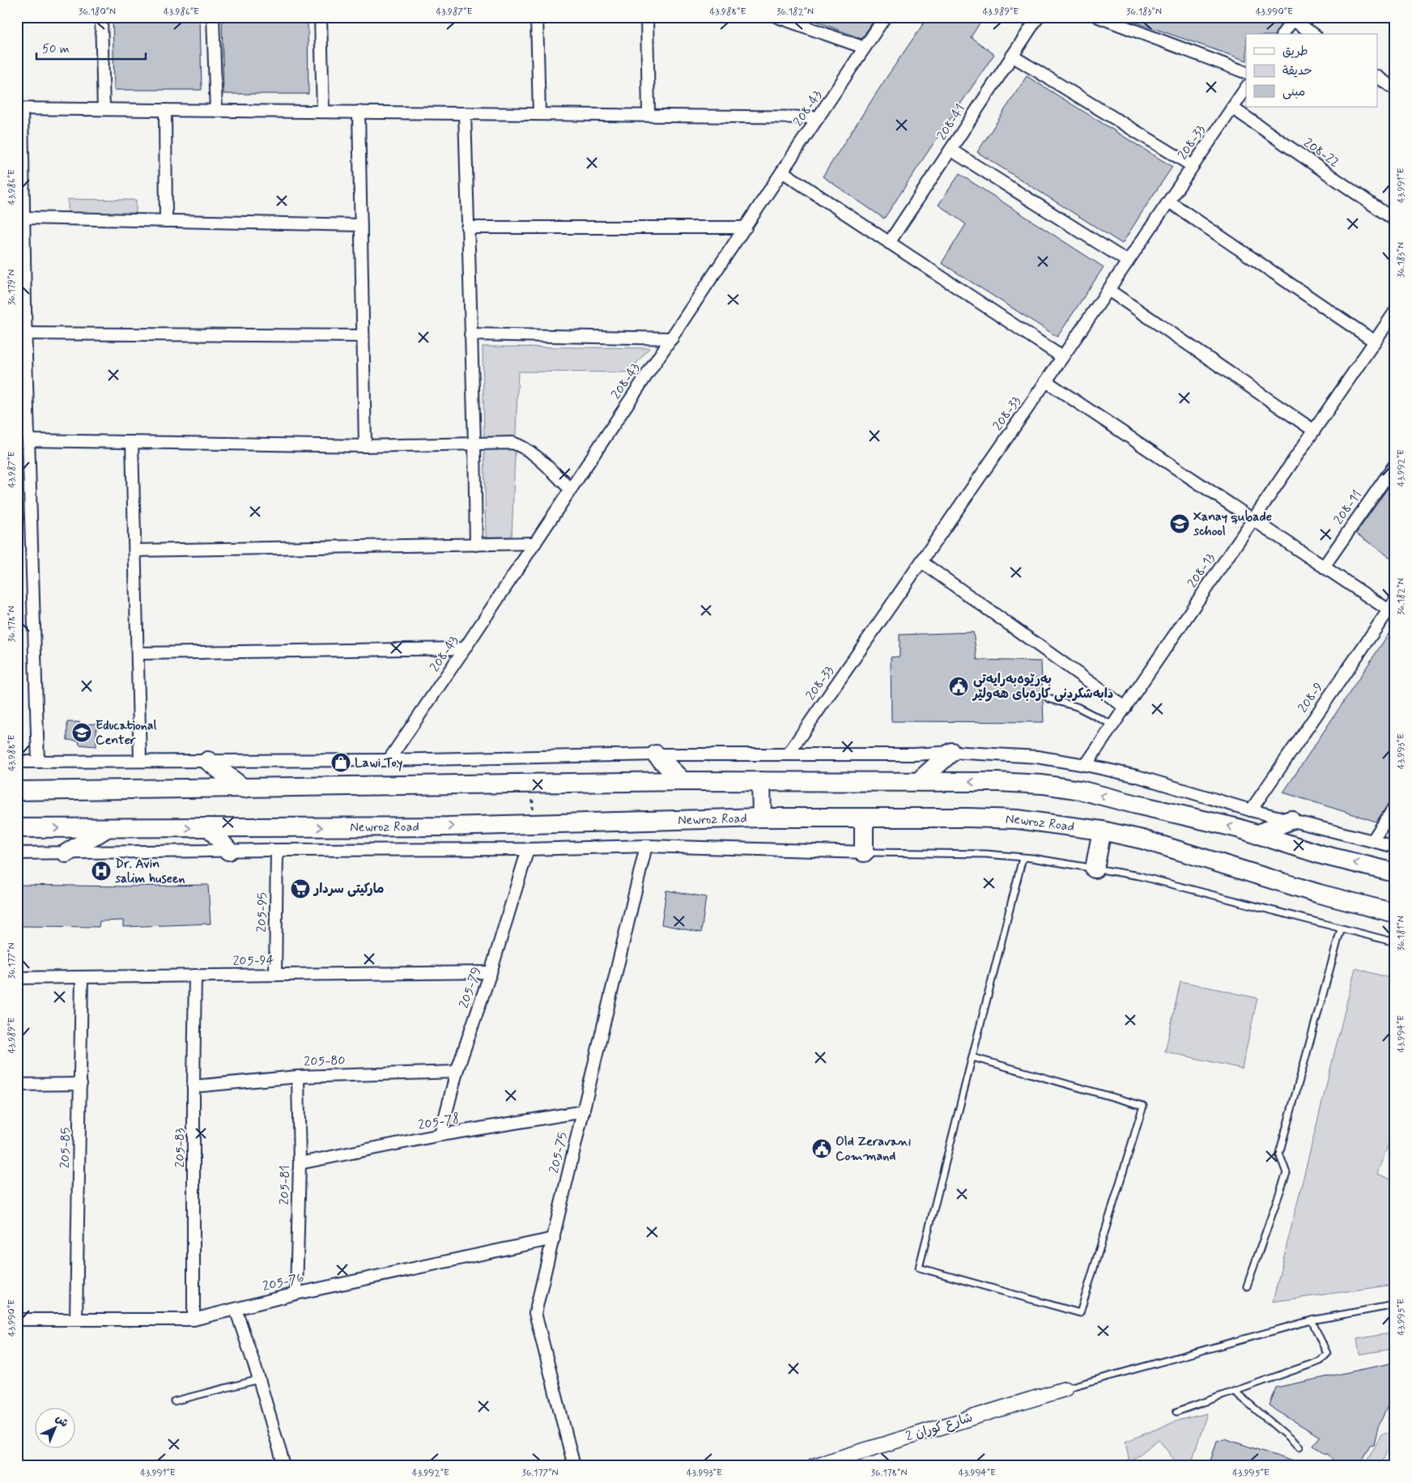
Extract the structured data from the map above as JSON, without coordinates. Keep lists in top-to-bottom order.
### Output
{
  "streets": {
    "main road": ["Newroz Road"],
    "street": [
      "208-43",
      "208-41",
      "208-33",
      "208-22",
      "208-11",
      "208-13",
      "208-9",
      "205-95",
      "205-94",
      "205-79",
      "205-80",
      "205-78",
      "205-85",
      "205-83",
      "205-75",
      "205-81",
      "205-76",
      "شارع كوران 2"
    ]
  },
  "crossings": [
    ["208-33", "208-22"],
    ["205-95", "205-94"],
    ["205-94", "205-79"],
    ["205-94", "205-85"],
    ["205-94", "205-83"],
    ["205-79", "205-80"],
    ["205-79", "205-78"],
    ["205-80", "205-83"],
    ["205-80", "205-81"],
    ["205-78", "205-75"],
    ["205-78", "205-81"],
    ["205-85", "205-76"],
    ["205-83", "205-76"],
    ["205-75", "205-76"],
    ["205-81", "205-76"]
  ],
  "places": {
    "school or university": ["Xanay qubade school", "Educational Center"],
    "public building": ["بەرێوەبەرایەتی دابەشکردنی کارەبای هەولێر", "Old Zeravani Command"],
    "shop": ["Lawi Toy"],
    "hospital": ["Dr. Avin salim huseen"],
    "supermarket": ["ماركيتى سردار"]
  },
  "legend": ["طريق", "حديقة", "مبنى"],
  "scale_bar": "50 m",
  "north": "top right",
  "coordinates": [
    "36.180°N",
    "43.986°E",
    "43.987°E",
    "43.988°E",
    "36.182°N",
    "43.989°E",
    "36.183°N",
    "43.990°E",
    "43.991°E",
    "36.179°N",
    "43.992°E",
    "36.178°N",
    "43.993°E",
    "36.181°N",
    "36.177°N",
    "43.994°E",
    "43.995°E"
  ]
}
